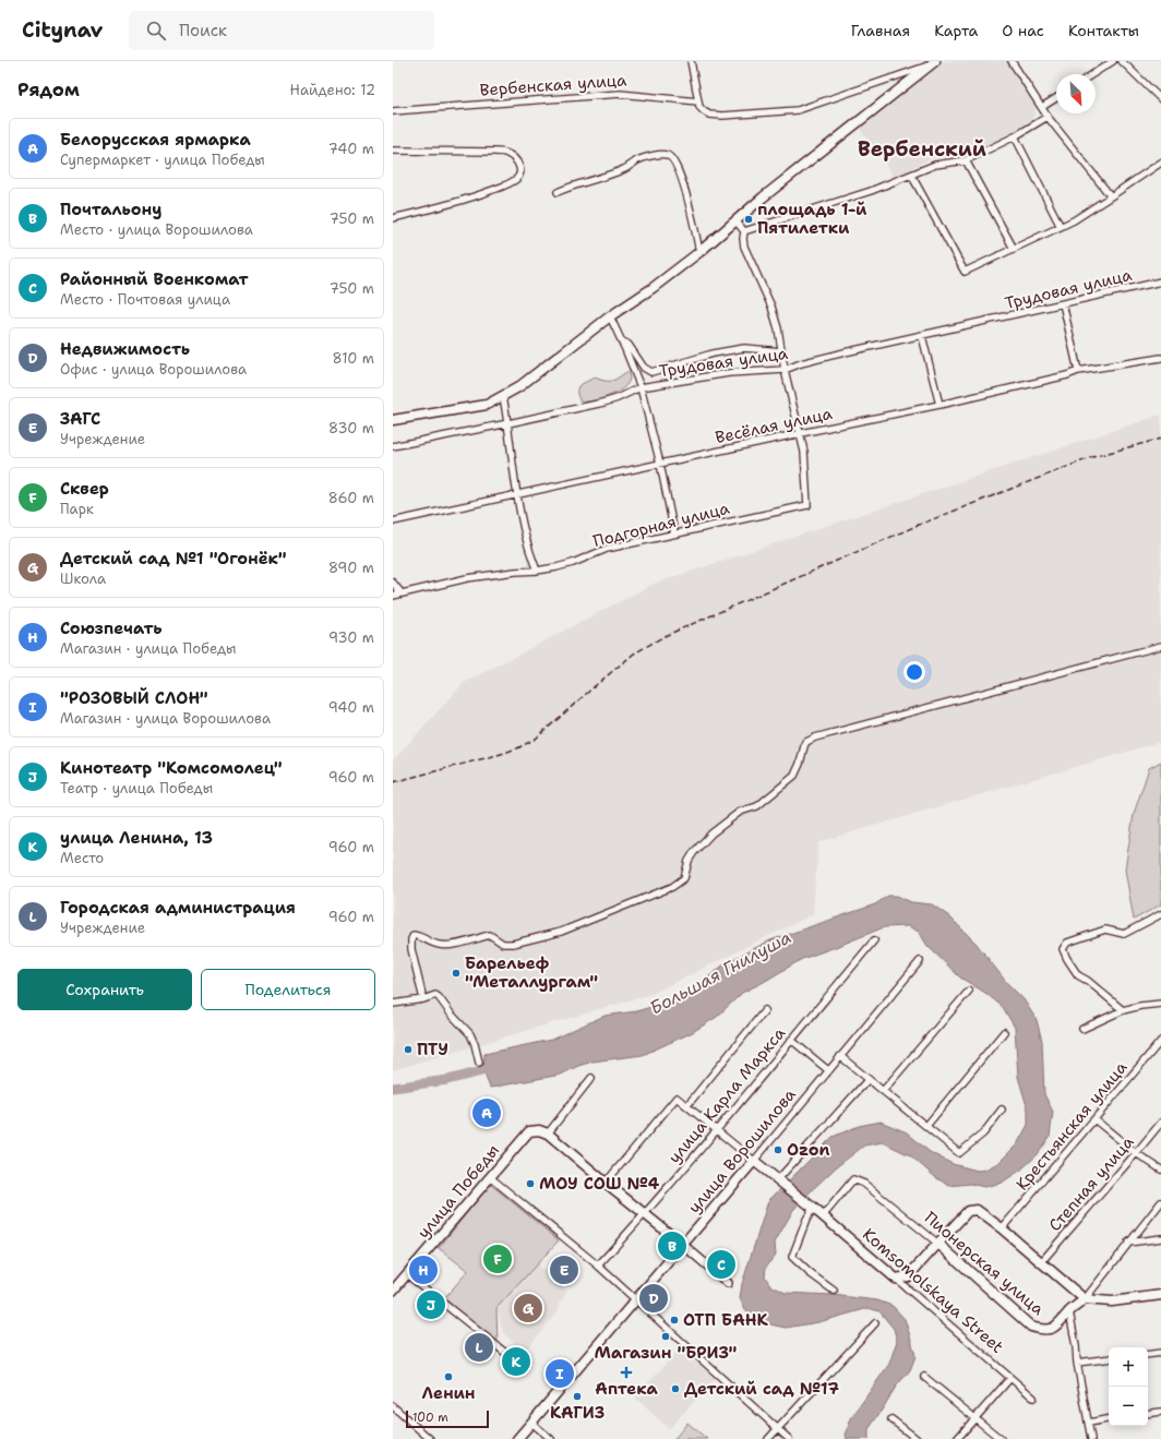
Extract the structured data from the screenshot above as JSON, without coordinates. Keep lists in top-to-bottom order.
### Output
{
  "streets": {
    "main road": [
      "улица Ворошилова",
      "улица Победы",
      "Пионерская улица",
      "Komsomolskaya Street"
    ],
    "street": [
      "Вербенская улица",
      "Трудовая улица",
      "Весёлая улица",
      "Подгорная улица",
      "улица Карла Маркса",
      "Крестьянская улица",
      "Степная улица"
    ]
  },
  "crossings": [
    ["Весёлая улица", "Подгорная улица"],
    ["улица Ворошилова", "Komsomolskaya Street"],
    ["Пионерская улица", "Komsomolskaya Street"]
  ],
  "districts": ["Вербенский"],
  "water": ["Большая Гнилуша"],
  "places": {
    "other": [
      "площадь 1-й Пятилетки",
      "Барельеф \"Металлургам\"",
      "ПТУ",
      "Ozon",
      "МОУ СОШ №4",
      "ОТП БАНК",
      "Магазин \"БРИЗ\"",
      "Ленин",
      "Детский сад №17",
      "КАГИЗ"
    ],
    "health": ["Аптека"]
  },
  "scale_bar": "100 m",
  "north": "bottom right",
  "page": {
    "header": "Citynav",
    "search": "Поиск",
    "nav": [
      "Главная",
      "Карта",
      "О нас",
      "Контакты"
    ],
    "heading": ["Рядом", "Найдено: 12"],
    "list": [
      {
        "mark": "A",
        "name": "Белорусская ярмарка",
        "note": "Супермаркет · улица Победы",
        "value": "740 m"
      },
      {
        "mark": "B",
        "name": "Почтальону",
        "note": "Место · улица Ворошилова",
        "value": "750 m"
      },
      {
        "mark": "C",
        "name": "Районный Военкомат",
        "note": "Место · Почтовая улица",
        "value": "750 m"
      },
      {
        "mark": "D",
        "name": "Недвижимость",
        "note": "Офис · улица Ворошилова",
        "value": "810 m"
      },
      {
        "mark": "E",
        "name": "ЗАГС",
        "note": "Учреждение",
        "value": "830 m"
      },
      {
        "mark": "F",
        "name": "Сквер",
        "note": "Парк",
        "value": "860 m"
      },
      {
        "mark": "G",
        "name": "Детский сад №1 \"Огонёк\"",
        "note": "Школа",
        "value": "890 m"
      },
      {
        "mark": "H",
        "name": "Союзпечать",
        "note": "Магазин · улица Победы",
        "value": "930 m"
      },
      {
        "mark": "I",
        "name": "\"РОЗОВЫЙ СЛОН\"",
        "note": "Магазин · улица Ворошилова",
        "value": "940 m"
      },
      {
        "mark": "J",
        "name": "Кинотеатр \"Комсомолец\"",
        "note": "Театр · улица Победы",
        "value": "960 m"
      },
      {
        "mark": "K",
        "name": "улица Ленина, 13",
        "note": "Место",
        "value": "960 m"
      },
      {
        "mark": "L",
        "name": "Городская администрация",
        "note": "Учреждение",
        "value": "960 m"
      }
    ],
    "buttons": ["Сохранить", "Поделиться"],
    "pins": [
      "A",
      "B",
      "F",
      "C",
      "E",
      "H",
      "D",
      "J",
      "G",
      "L",
      "K",
      "I"
    ],
    "map_buttons": ["+", "−"],
    "scale": "100 m"
  }
}
